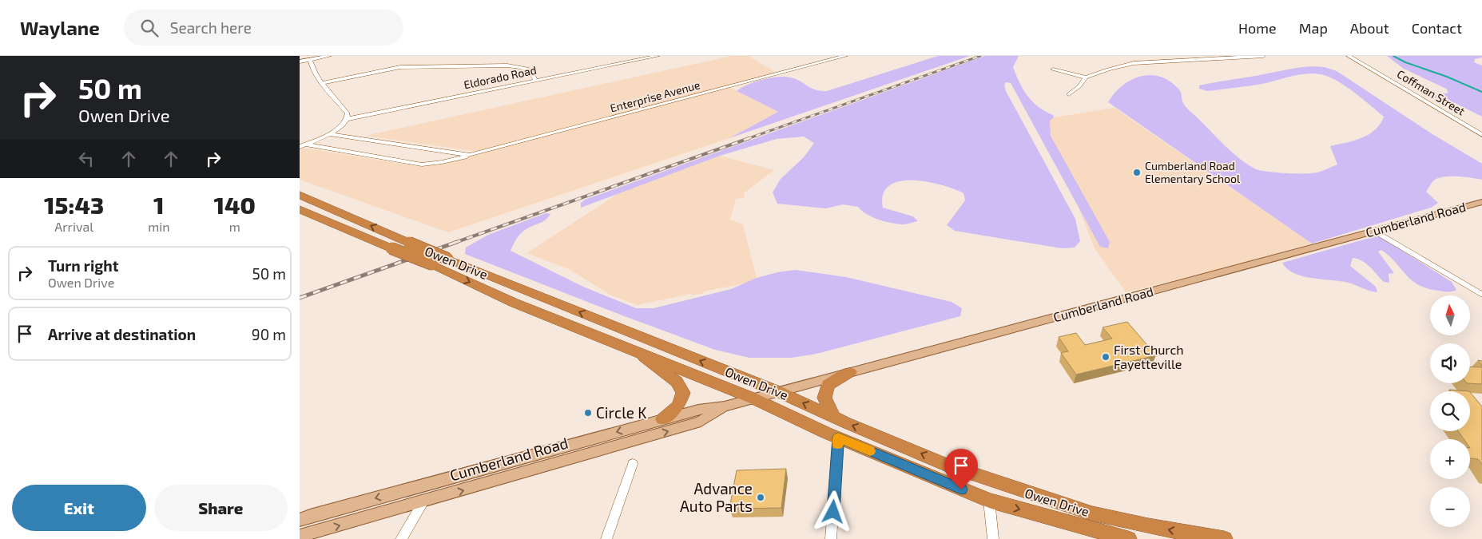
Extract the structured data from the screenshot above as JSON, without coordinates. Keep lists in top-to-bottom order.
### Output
{
  "streets": {
    "highway": ["Owen Drive"],
    "main road": ["Cumberland Road"],
    "street": ["Eldorado Road", "Coffman Street", "Enterprise Avenue"]
  },
  "crossings": [
    ["Cumberland Road", "Owen Drive"]
  ],
  "places": [
    "Cumberland Road Elementary School",
    "First Church Fayetteville",
    "Circle K",
    "Advance Auto Parts"
  ],
  "north": "top",
  "page": {
    "header": "Waylane",
    "search": "Search here",
    "nav": [
      "Home",
      "Map",
      "About",
      "Contact"
    ],
    "turn": ["50 m", "Owen Drive"],
    "eta": [
      "15:43",
      "Arrival",
      "1",
      "min",
      "140",
      "m"
    ],
    "list": [
      {
        "name": "Turn right",
        "note": "Owen Drive",
        "value": "50 m"
      },
      {
        "name": "Arrive at destination",
        "value": "90 m"
      }
    ],
    "map_buttons": ["+", "−"],
    "buttons": ["Exit", "Share"]
  }
}
